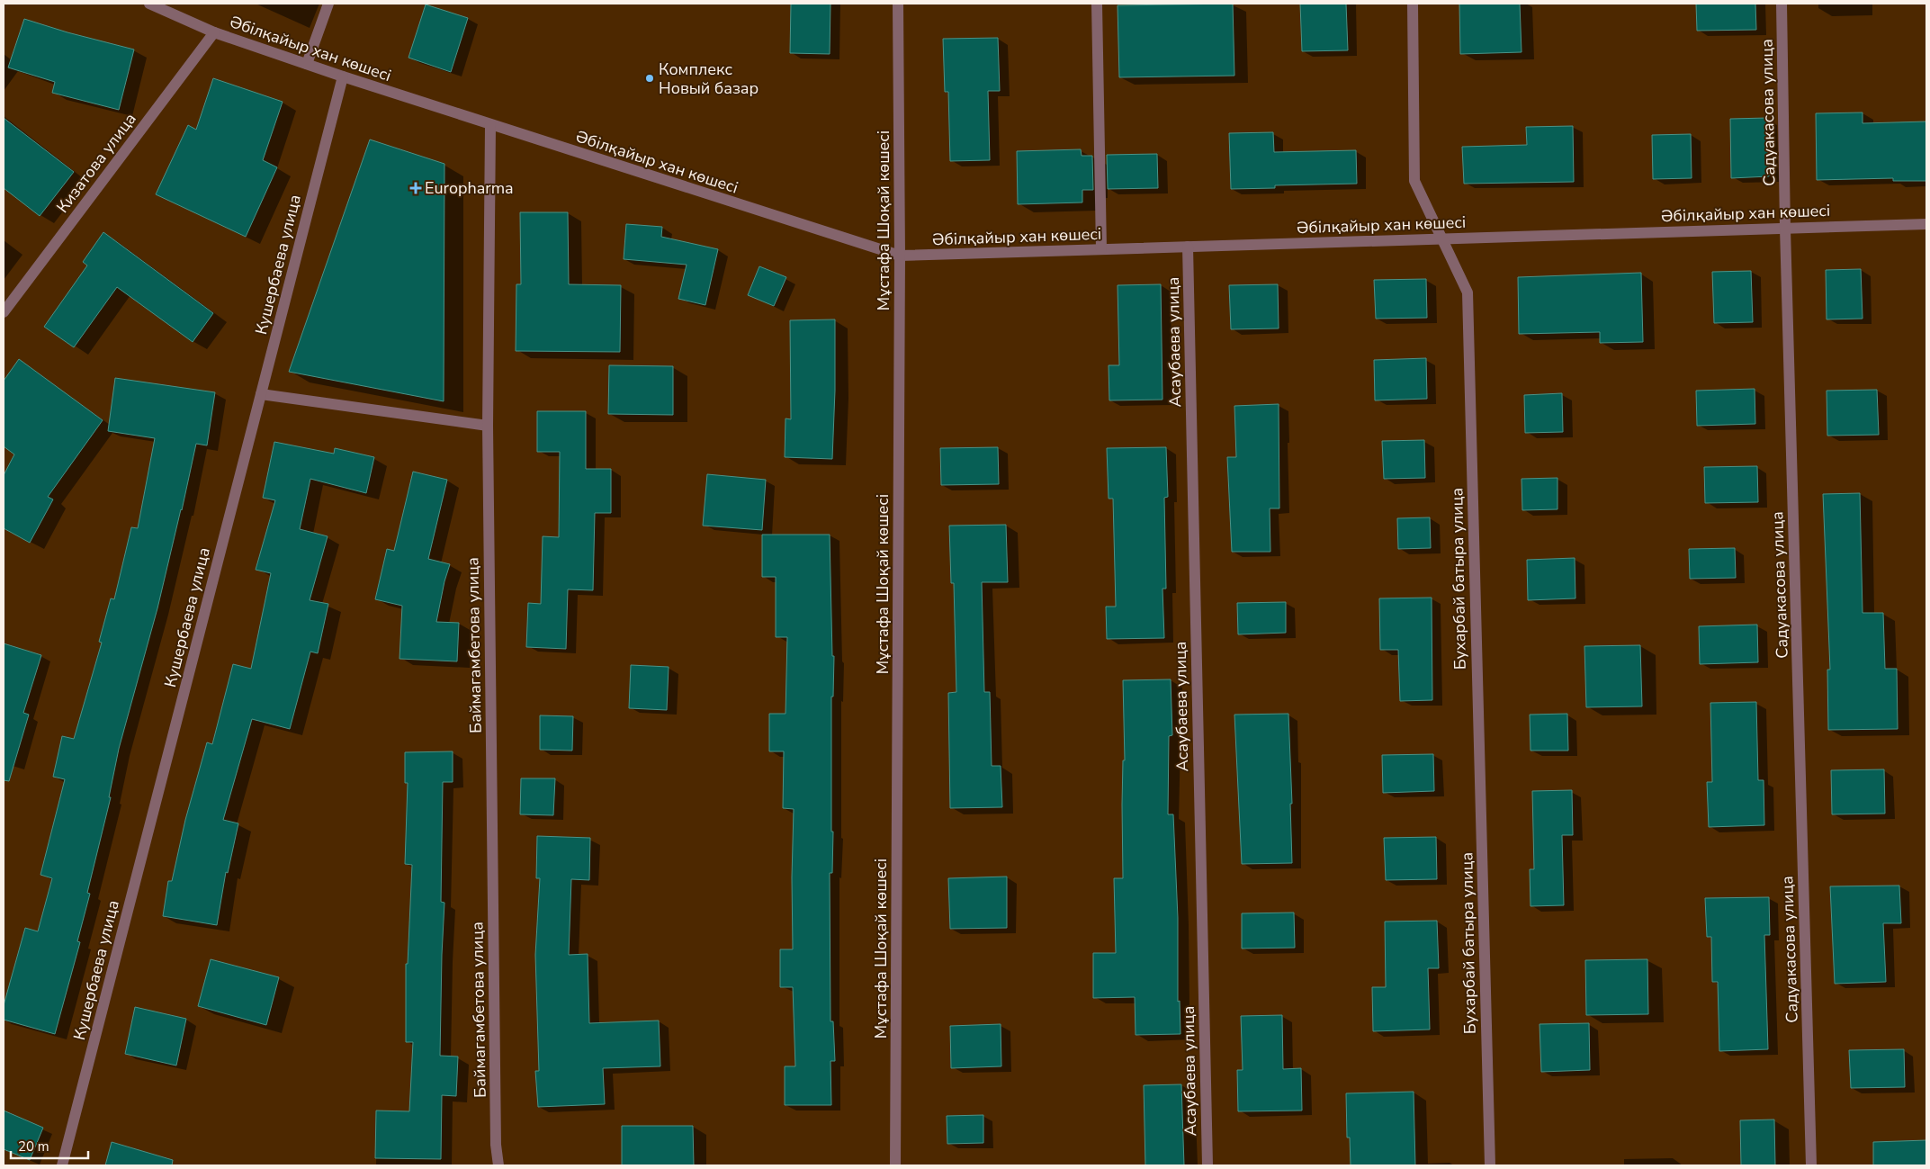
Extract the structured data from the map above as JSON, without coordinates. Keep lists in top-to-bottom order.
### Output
{
  "streets": {
    "street": [
      "Әбілқайыр хан көшесі",
      "Садуакасова улица",
      "Кизатова улица",
      "Мұстафа Шоқай көшесі",
      "Кушербаева улица",
      "Асаубаева улица",
      "Бухарбай батыра улица",
      "Баймагамбетова улица"
    ]
  },
  "crossings": [
    ["Әбілқайыр хан көшесі", "Садуакасова улица"],
    ["Әбілқайыр хан көшесі", "Кизатова улица"],
    ["Әбілқайыр хан көшесі", "Мұстафа Шоқай көшесі"],
    ["Әбілқайыр хан көшесі", "Кушербаева улица"],
    ["Әбілқайыр хан көшесі", "Асаубаева улица"],
    ["Әбілқайыр хан көшесі", "Бухарбай батыра улица"],
    ["Әбілқайыр хан көшесі", "Баймагамбетова улица"]
  ],
  "places": {
    "other": ["Комплекс Новый базар"],
    "health": ["Europharma"]
  },
  "scale_bar": "20 m"
}
